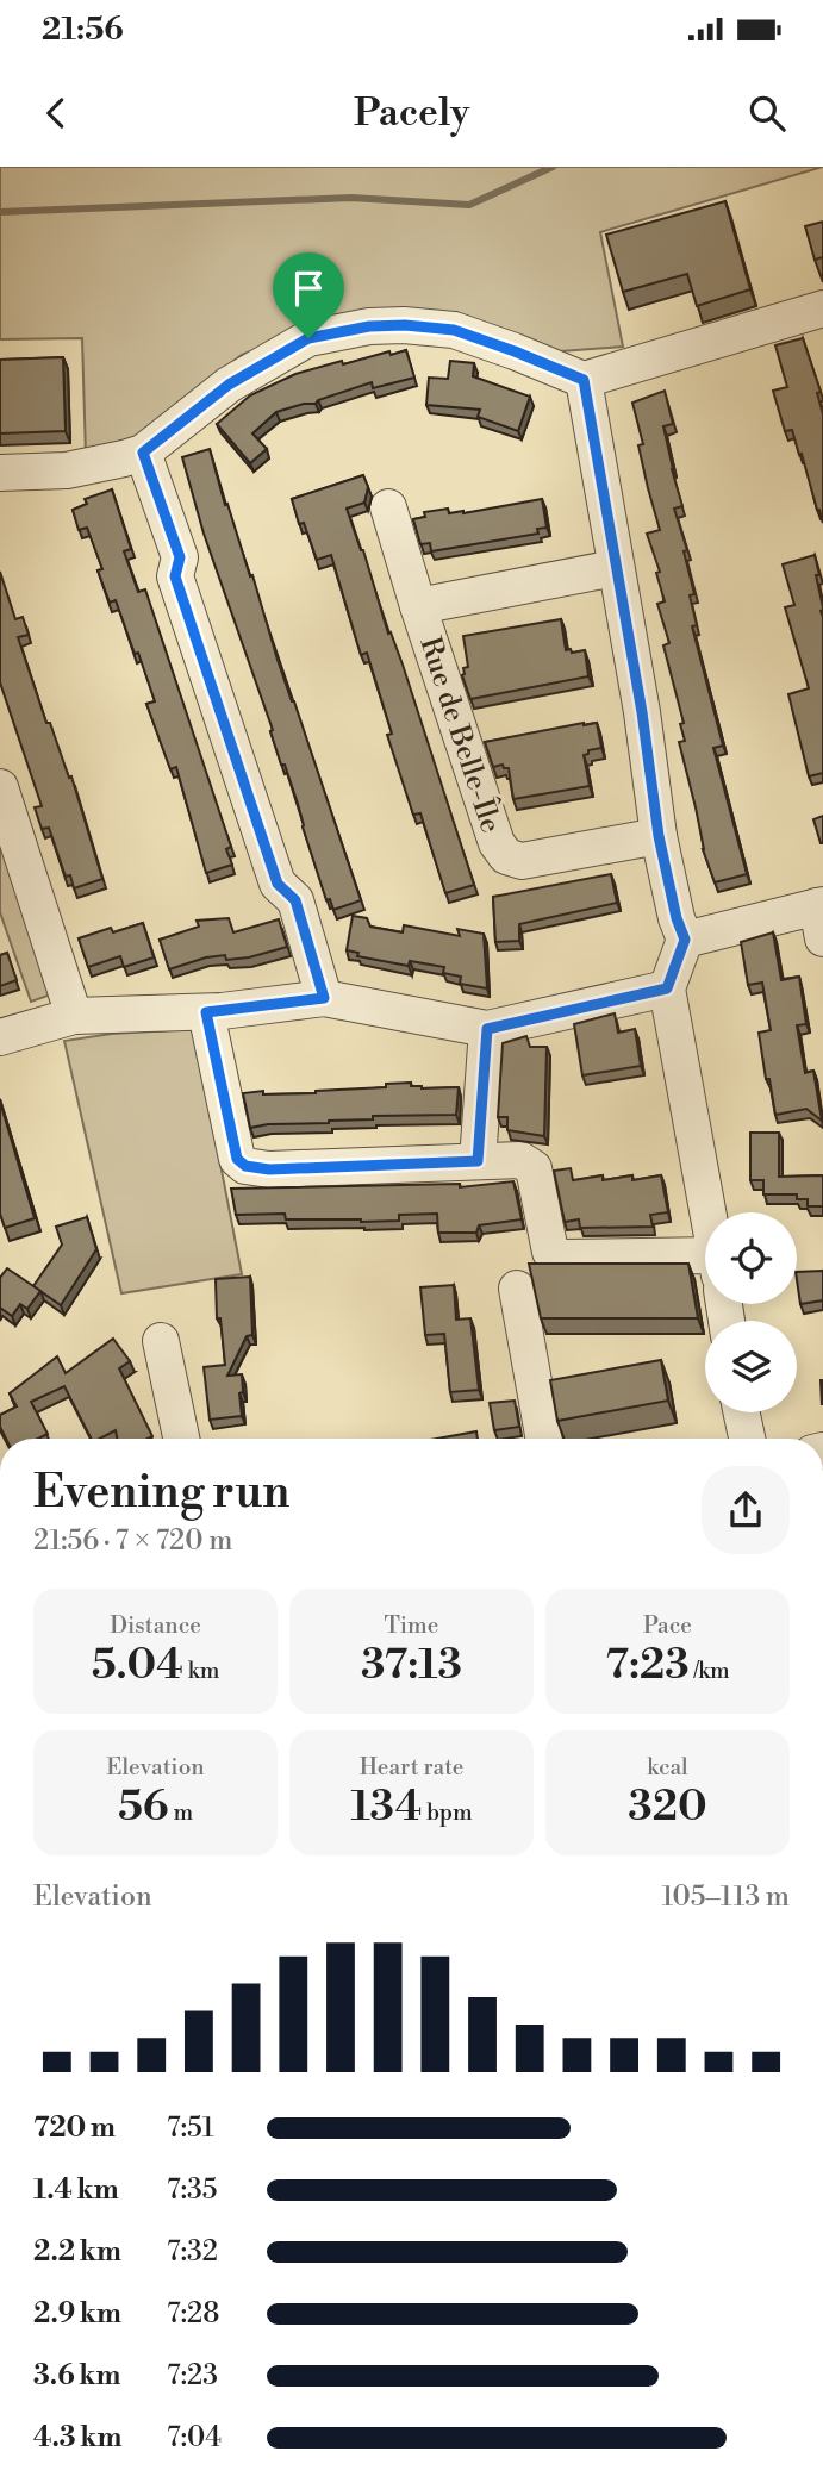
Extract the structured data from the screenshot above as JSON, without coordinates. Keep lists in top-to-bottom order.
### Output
{
  "streets": {
    "street": ["Rue de Belle-Île"]
  },
  "page": {
    "status": "21:56",
    "header": "Pacely",
    "heading": ["Evening run", "21:56 · 7 × 720 m"],
    "stats": [
      ["Distance", "5.04 km"],
      ["Time", "37:13"],
      ["Pace", "7:23 /km"],
      ["Elevation", "56 m"],
      ["Heart rate", "134 bpm"],
      ["kcal", "320"]
    ],
    "chart": ["Elevation", "105–113 m"],
    "list": [
      {
        "name": "720 m",
        "note": "7:51"
      },
      {
        "name": "1.4 km",
        "note": "7:35"
      },
      {
        "name": "2.2 km",
        "note": "7:32"
      },
      {
        "name": "2.9 km",
        "note": "7:28"
      },
      {
        "name": "3.6 km",
        "note": "7:23"
      },
      {
        "name": "4.3 km",
        "note": "7:04"
      }
    ]
  }
}
